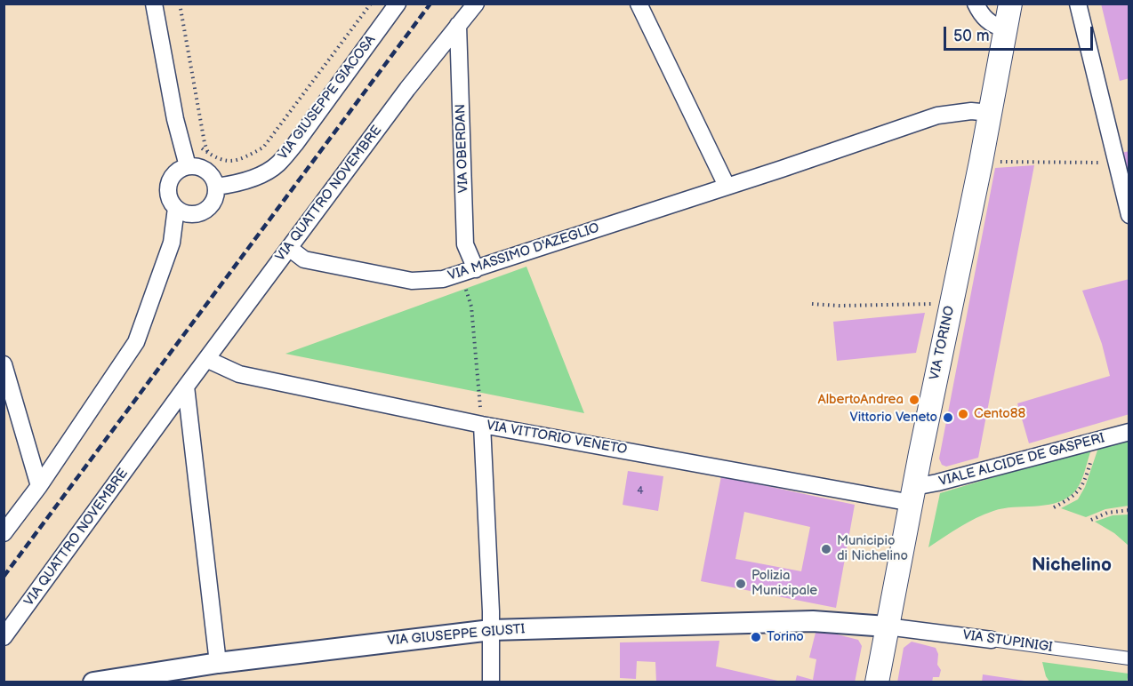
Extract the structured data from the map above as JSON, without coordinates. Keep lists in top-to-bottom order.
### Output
{
  "streets": {
    "main road": ["VIA TORINO"],
    "street": [
      "VIA GIUSEPPE GIACOSA",
      "VIA OBERDAN",
      "VIA QUATTRO NOVEMBRE",
      "VIA MASSIMO D'AZEGLIO",
      "VIA VITTORIO VENETO",
      "VIALE ALCIDE DE GASPERI",
      "VIA GIUSEPPE GIUSTI",
      "VIA STUPINIGI"
    ]
  },
  "crossings": [
    ["VIA OBERDAN", "VIA QUATTRO NOVEMBRE"],
    ["VIA OBERDAN", "VIA MASSIMO D'AZEGLIO"],
    ["VIA QUATTRO NOVEMBRE", "VIA MASSIMO D'AZEGLIO"],
    ["VIA QUATTRO NOVEMBRE", "VIA VITTORIO VENETO"],
    ["VIA MASSIMO D'AZEGLIO", "VIA TORINO"],
    ["VIA TORINO", "VIA VITTORIO VENETO"],
    ["VIA TORINO", "VIALE ALCIDE DE GASPERI"],
    ["VIA TORINO", "VIA GIUSEPPE GIUSTI"],
    ["VIA TORINO", "VIA STUPINIGI"],
    ["VIA VITTORIO VENETO", "VIALE ALCIDE DE GASPERI"],
    ["VIA GIUSEPPE GIUSTI", "VIA STUPINIGI"]
  ],
  "districts": ["Nichelino"],
  "places": [
    "AlbertoAndrea",
    "Cento88",
    "Vittorio Veneto",
    "Municipio di Nichelino",
    "Polizia Municipale",
    "Torino"
  ],
  "house_numbers": ["4"],
  "scale_bar": "50 m"
}
